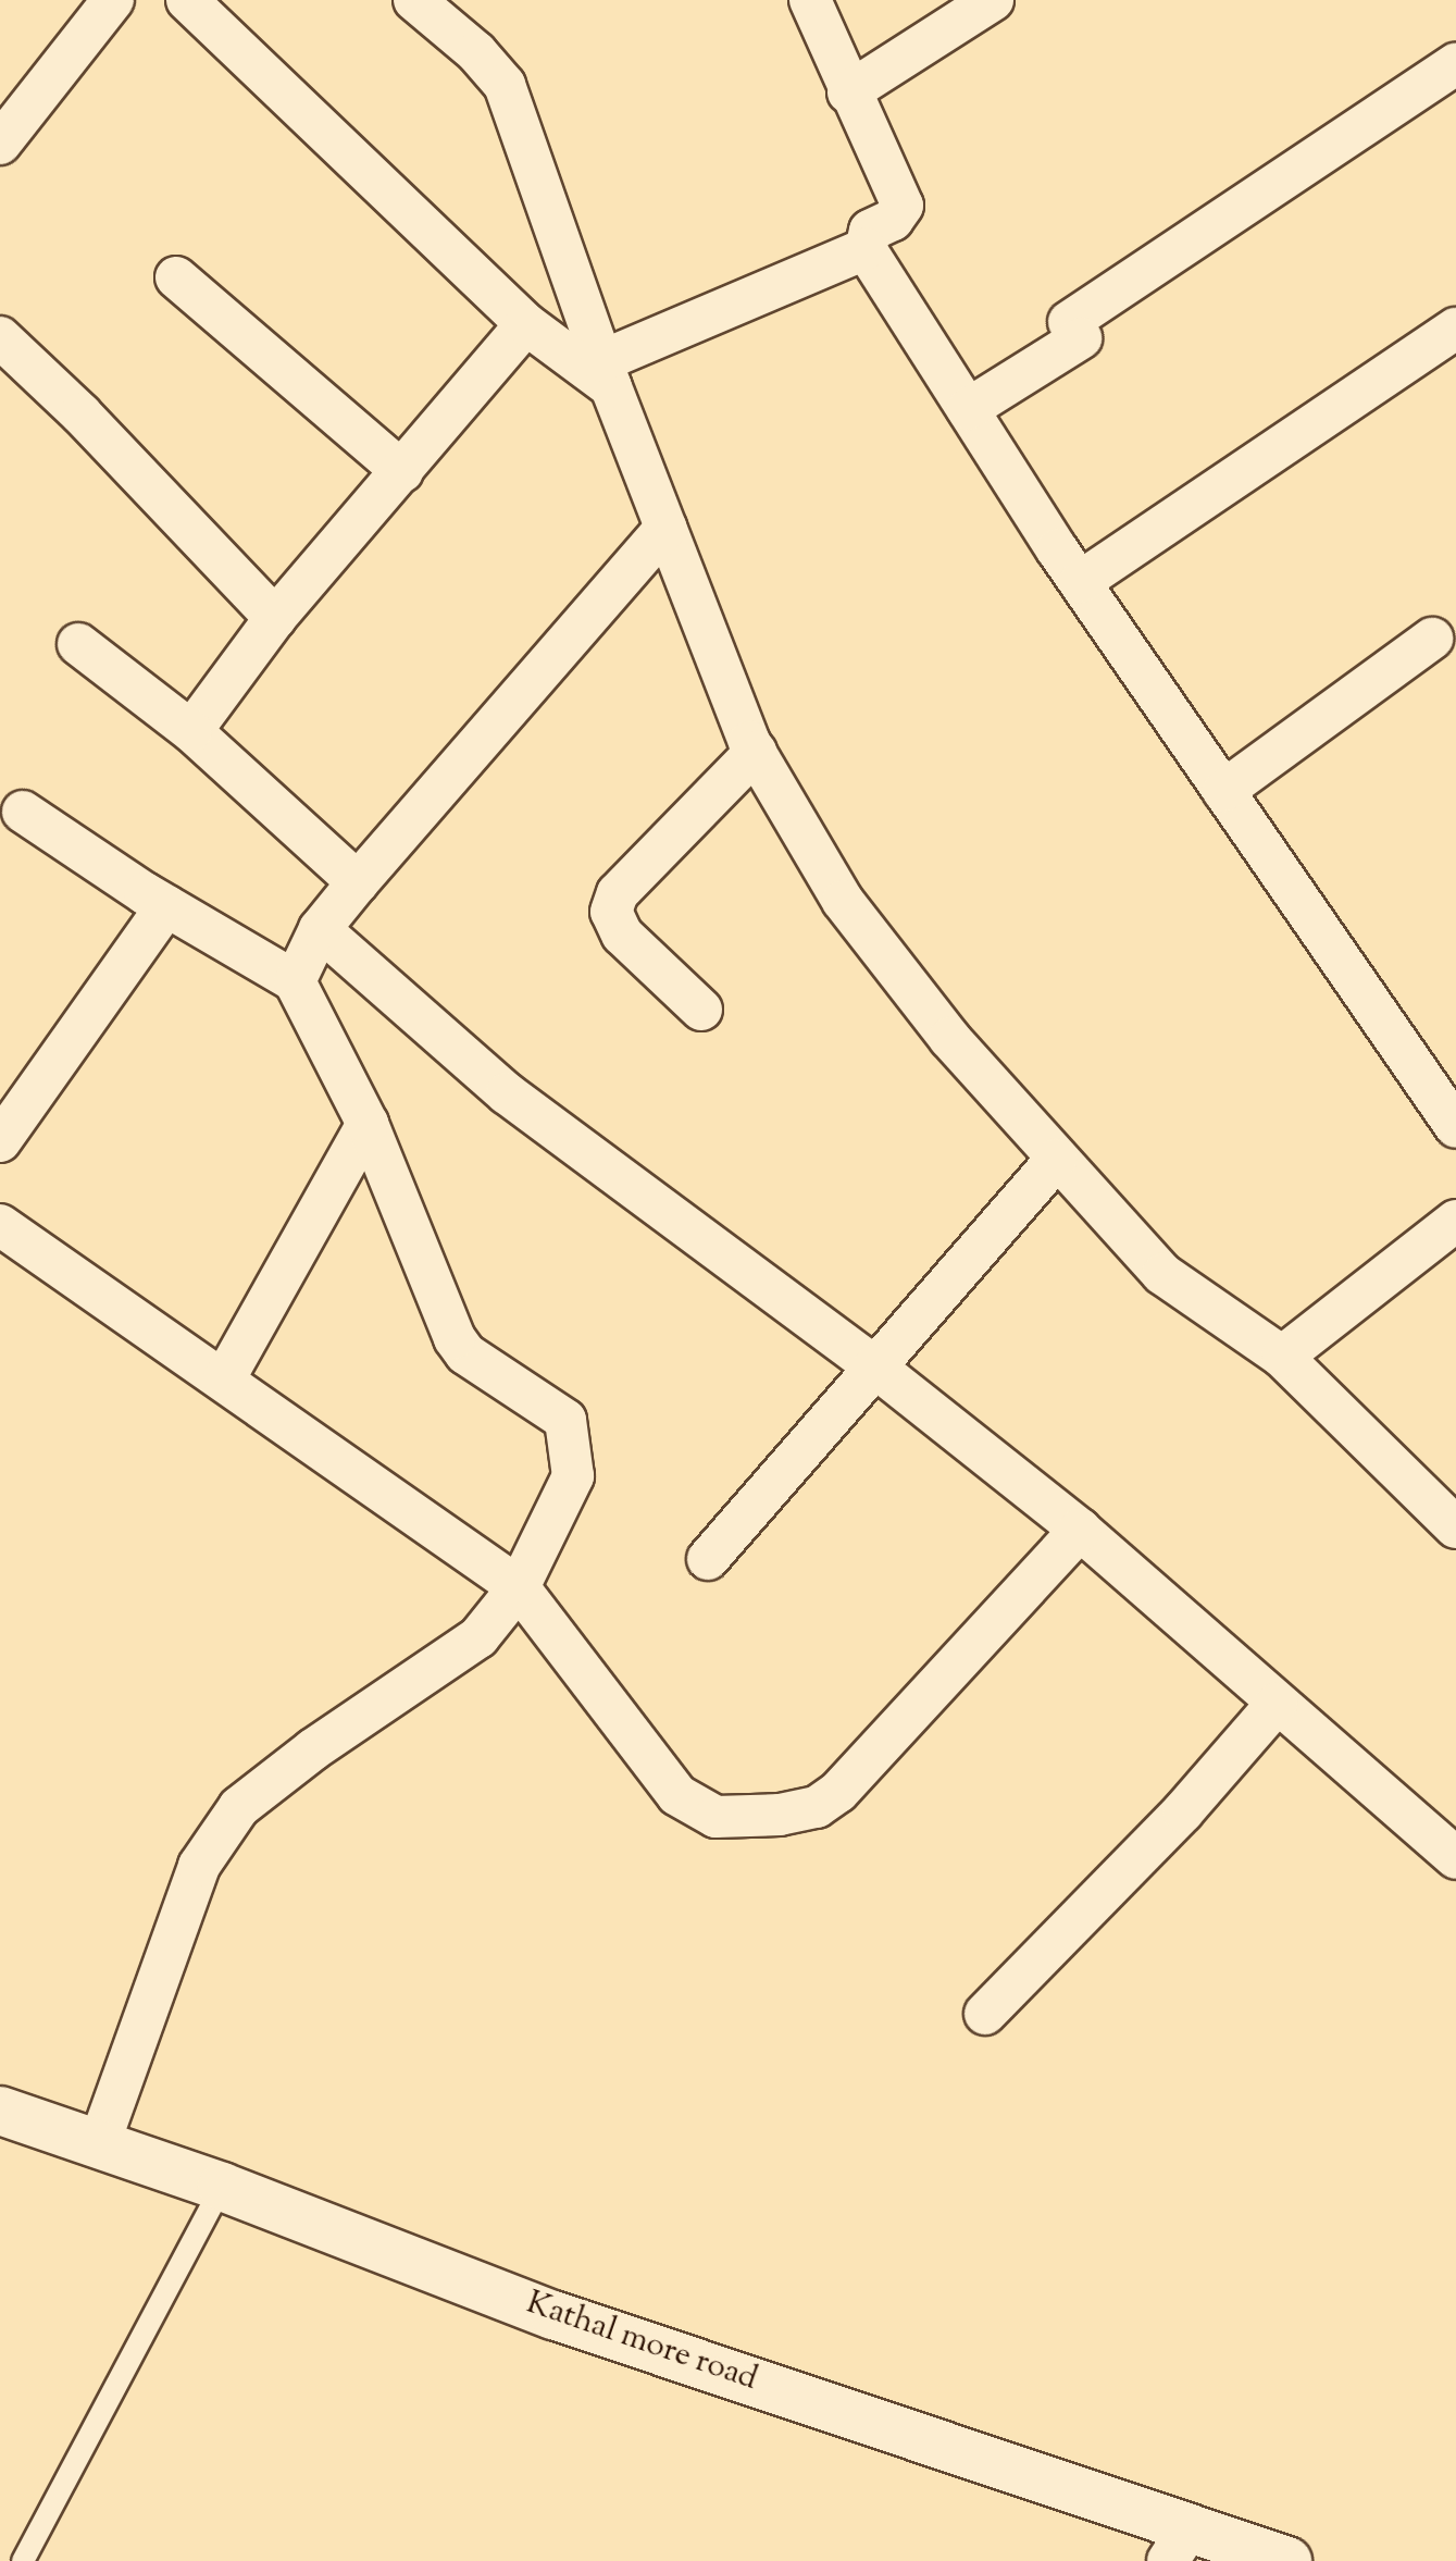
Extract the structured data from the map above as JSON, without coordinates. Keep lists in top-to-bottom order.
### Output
{
  "streets": {
    "main road": ["Kathal more road"]
  }
}
